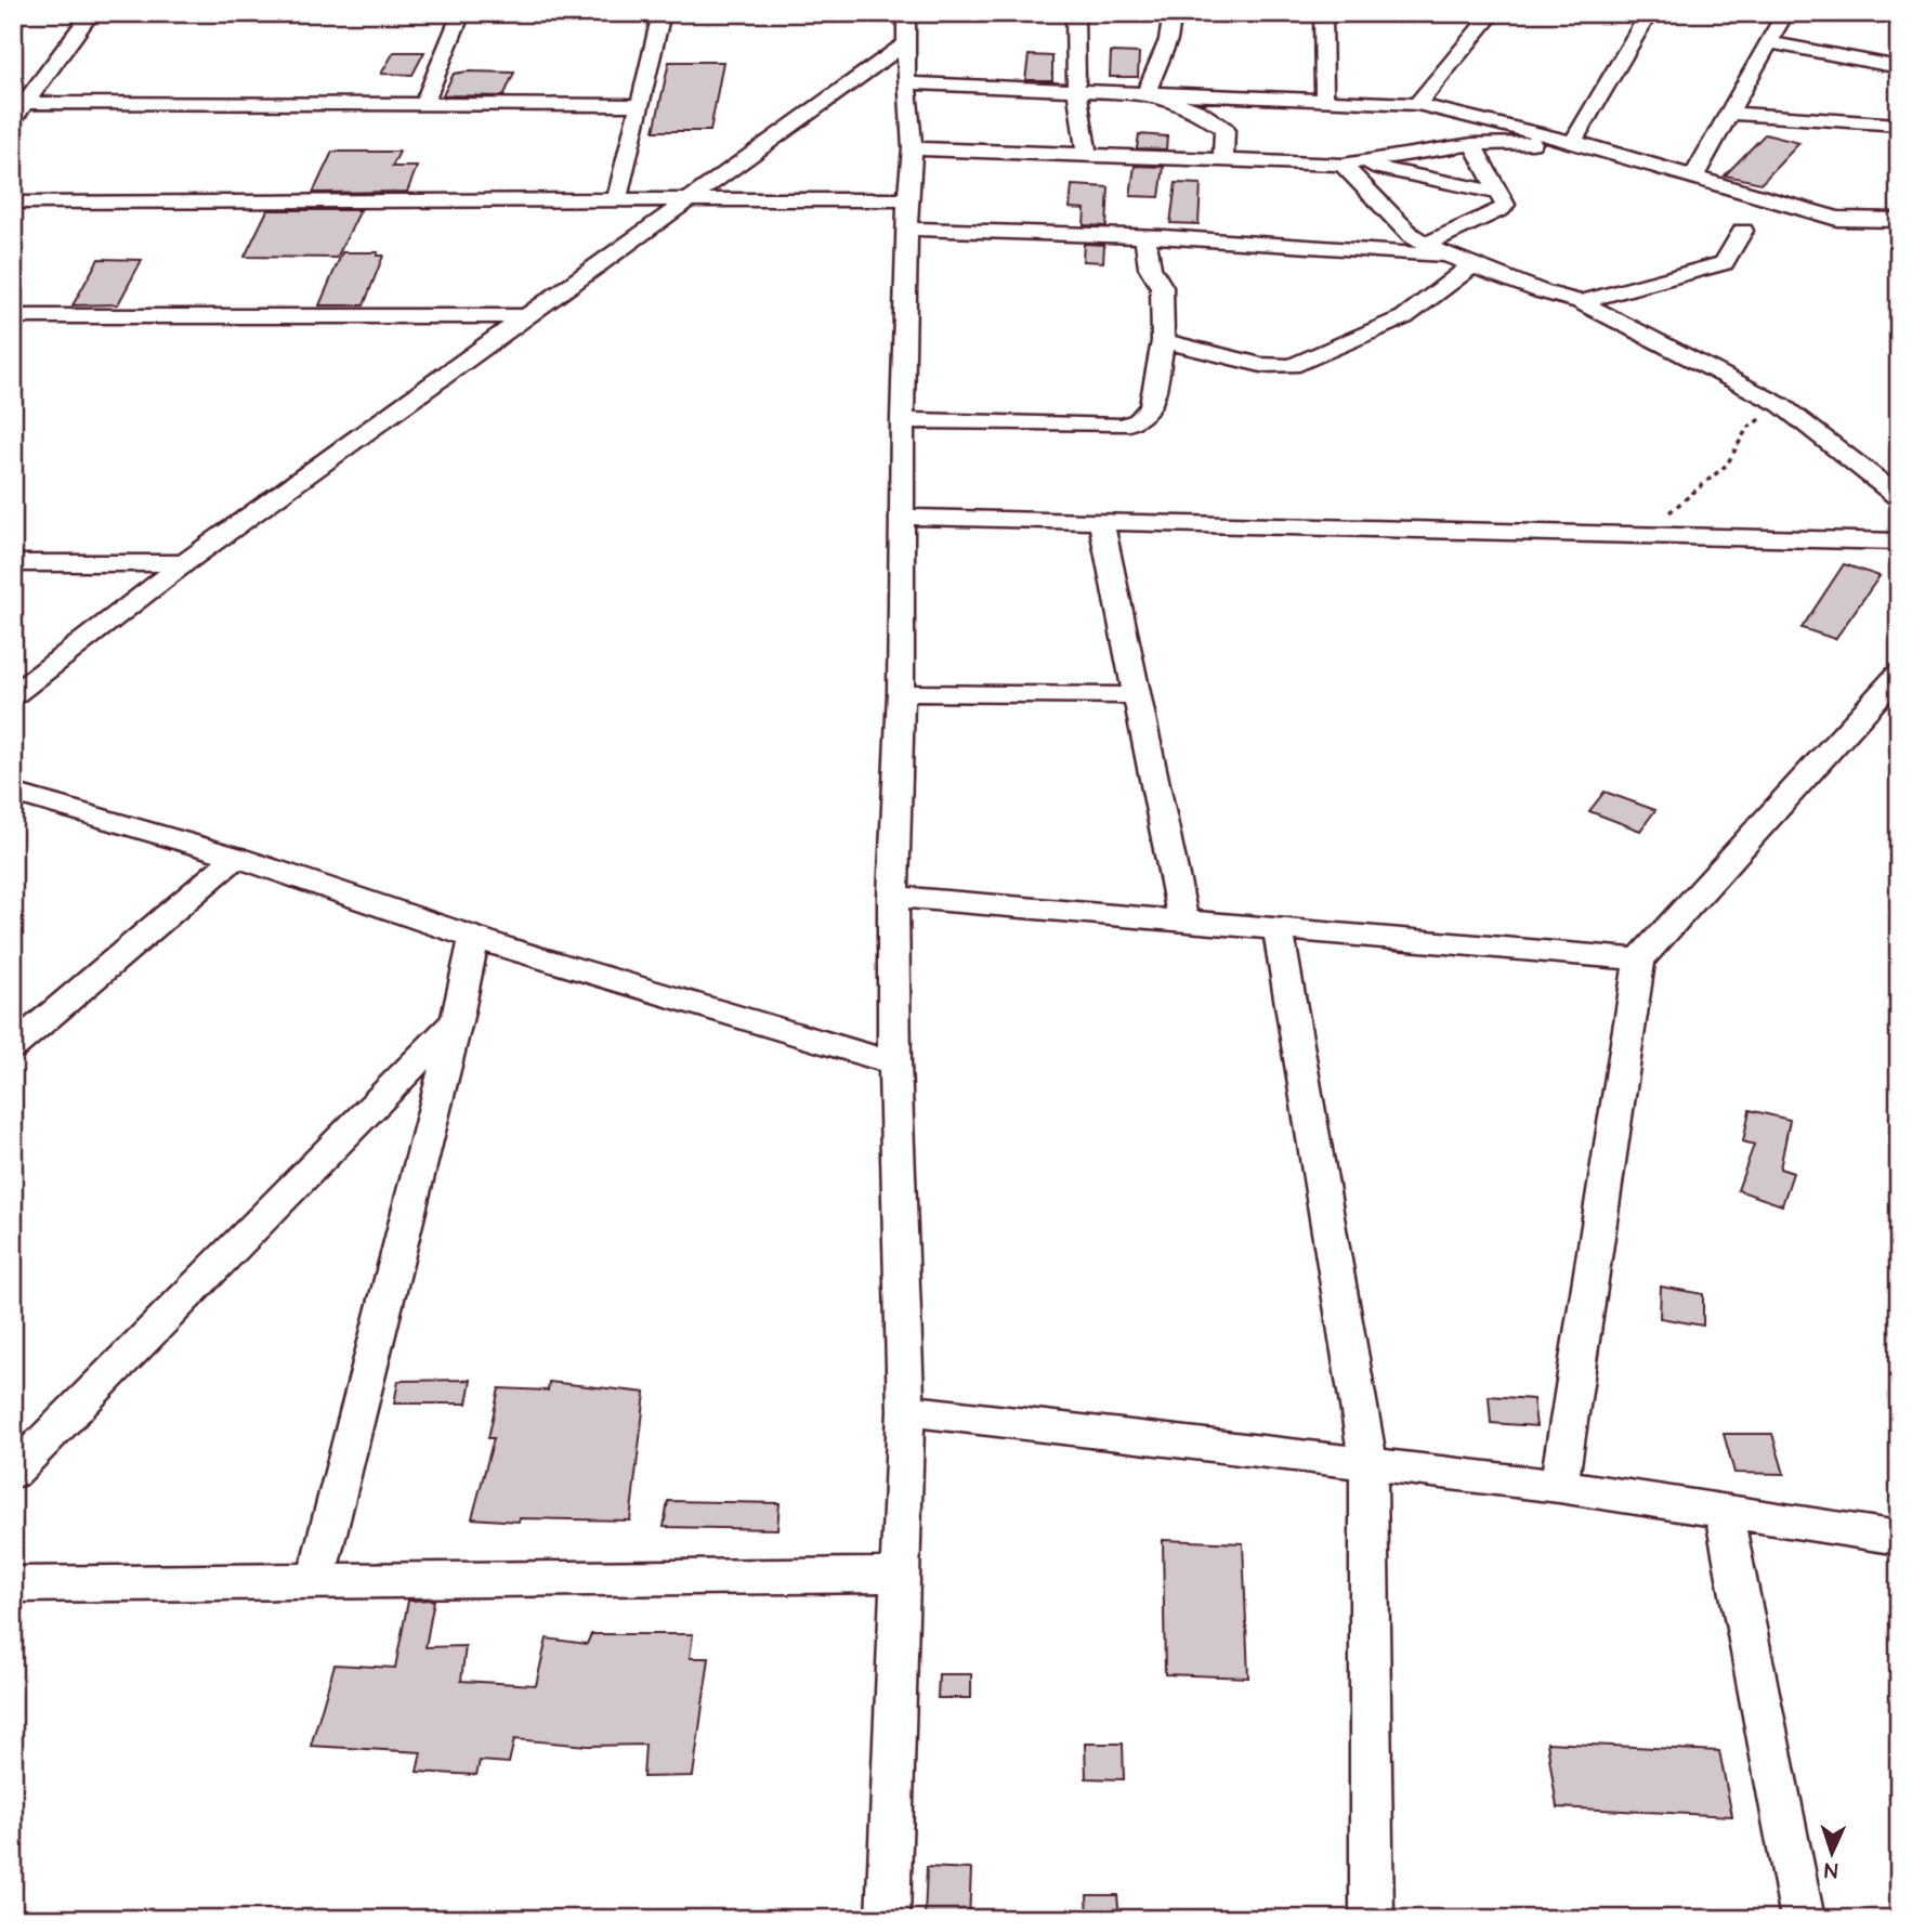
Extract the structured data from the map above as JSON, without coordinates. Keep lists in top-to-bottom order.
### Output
{
  "north": "bottom"
}
